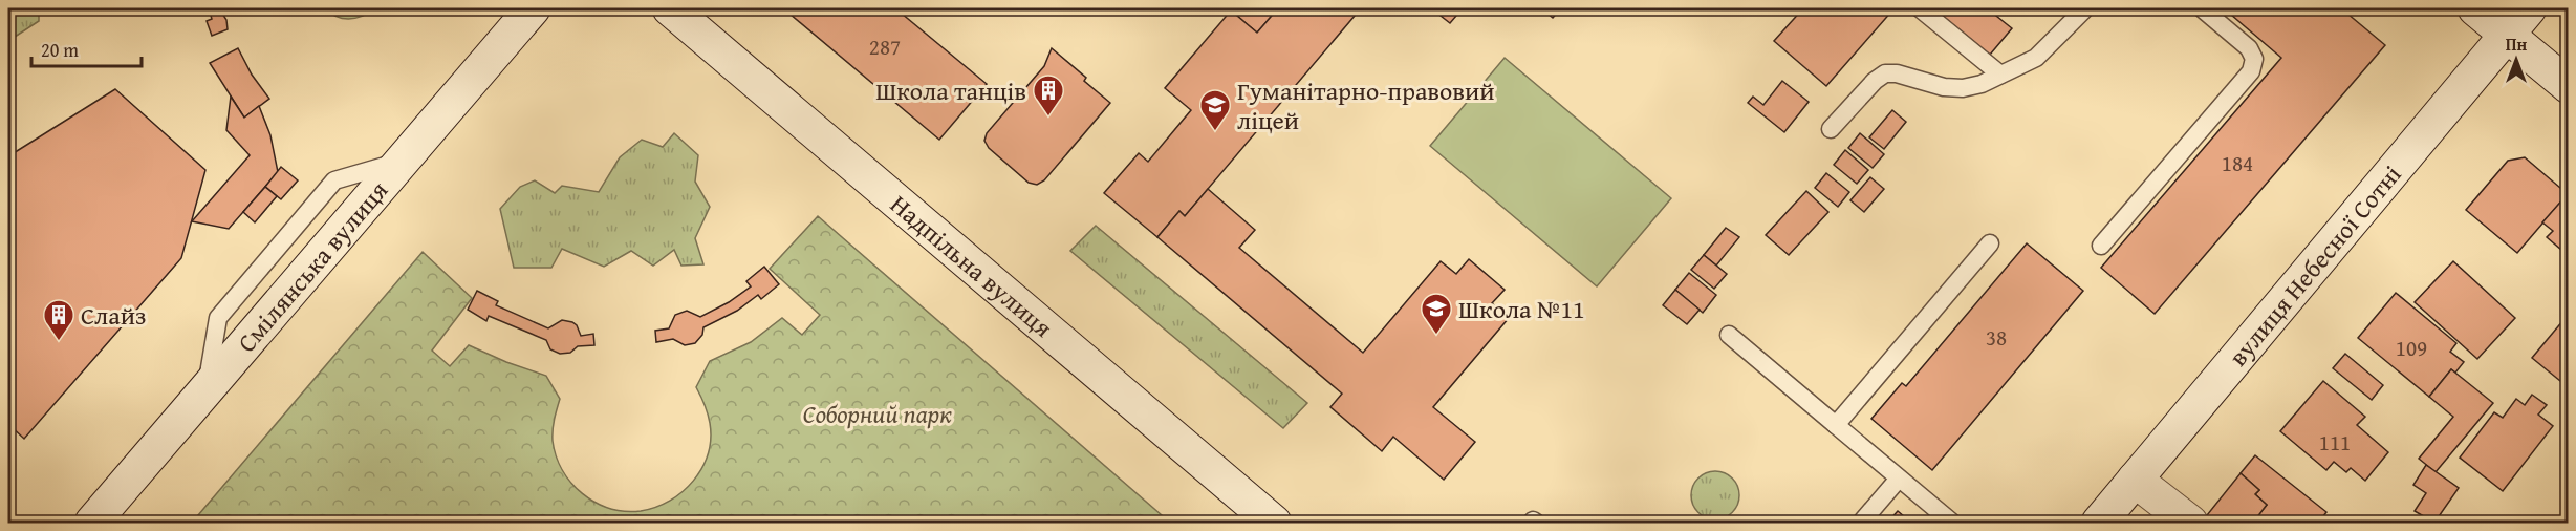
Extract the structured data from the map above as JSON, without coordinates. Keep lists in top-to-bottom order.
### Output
{
  "streets": {
    "main road": ["Надпільна вулиця", "Смілянська вулиця", "вулиця Небесної Сотні"]
  },
  "parks": ["Соборний парк"],
  "places": {
    "building": ["Школа танців", "Слайз"],
    "school or university": ["Гуманітарно-правовий ліцей", "Школа №11"]
  },
  "house_numbers": [
    "287",
    "184",
    "38",
    "109",
    "111"
  ],
  "scale_bar": "20 m",
  "north": "top"
}
